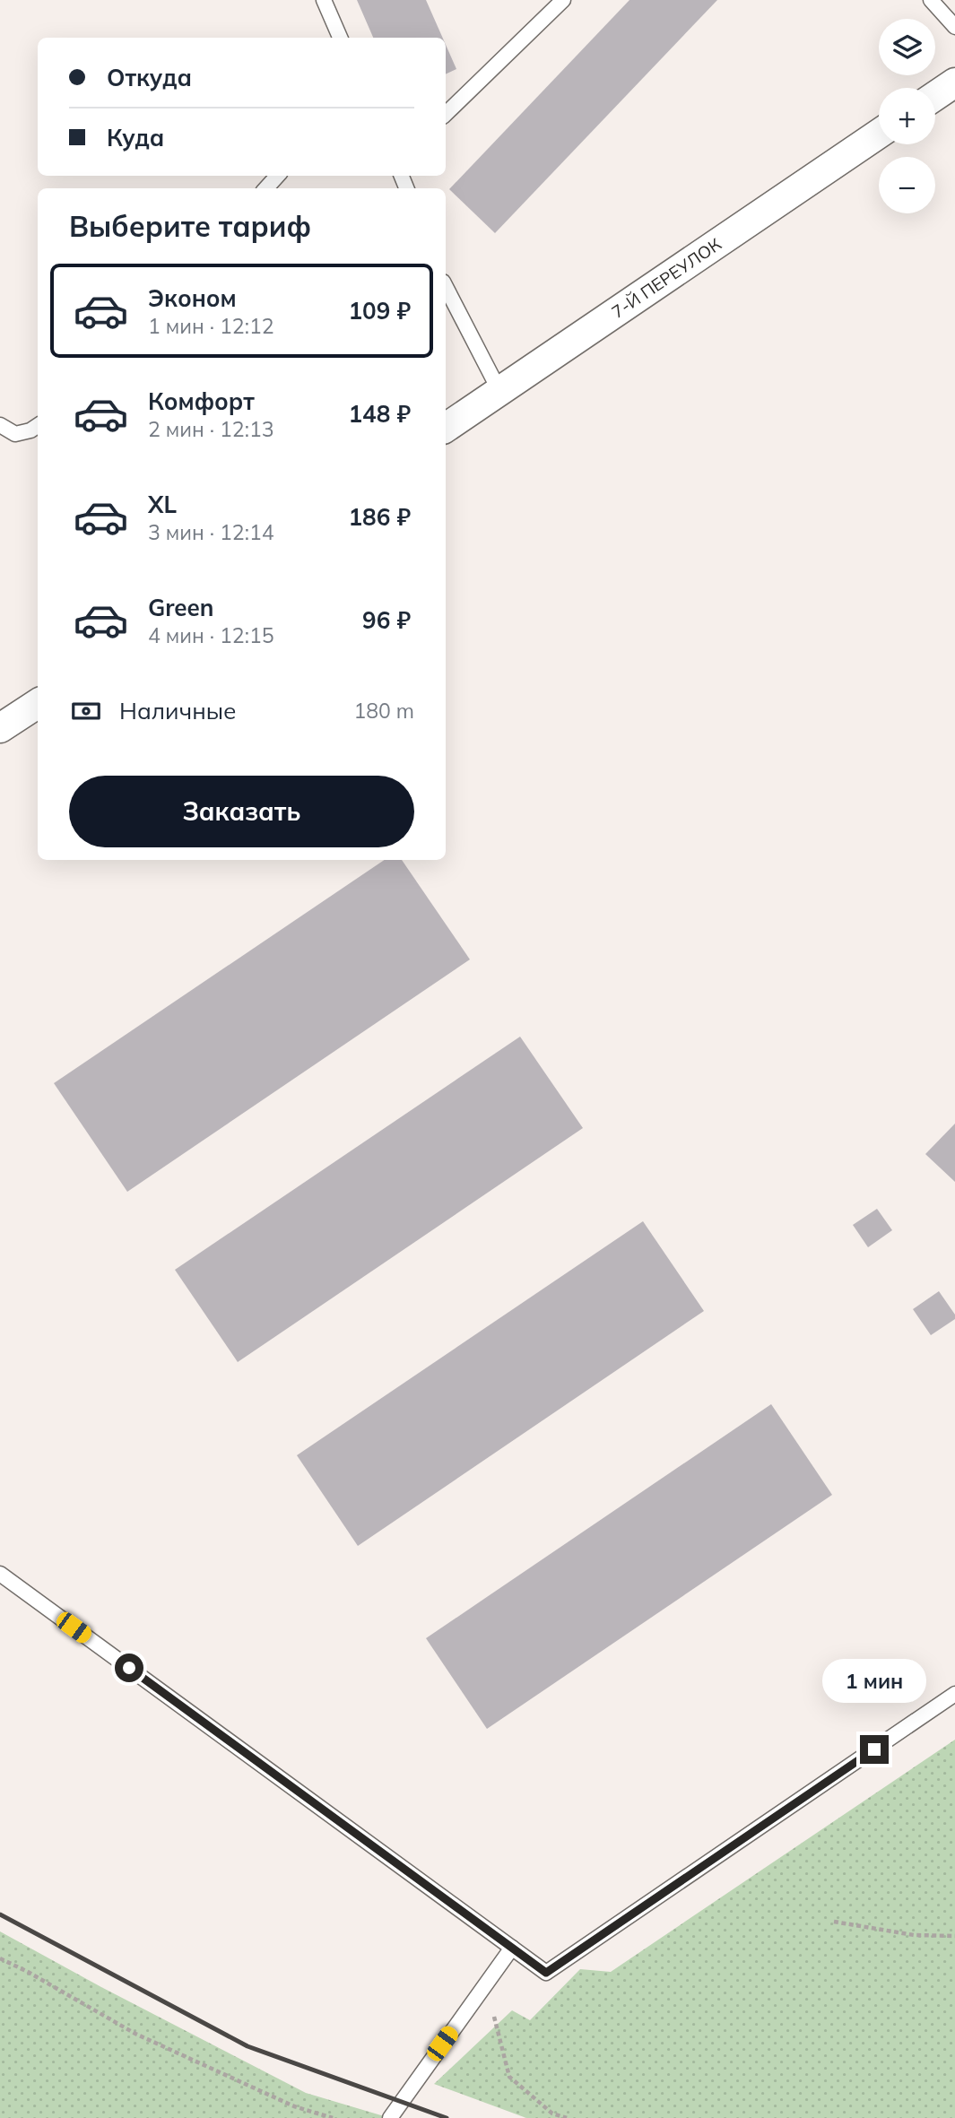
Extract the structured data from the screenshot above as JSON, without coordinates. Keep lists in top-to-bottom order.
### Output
{
  "streets": {
    "street": ["7-Й ПЕРЕУЛОК"]
  },
  "page": {
    "map_buttons": ["+", "−"],
    "banner": ["Откуда", "Куда"],
    "heading": "Выберите тариф",
    "list": [
      {
        "name": "Эконом",
        "note": "1 мин · 12:12",
        "value": "109 ₽"
      },
      {
        "name": "Комфорт",
        "note": "2 мин · 12:13",
        "value": "148 ₽"
      },
      {
        "name": "XL",
        "note": "3 мин · 12:14",
        "value": "186 ₽"
      },
      {
        "name": "Green",
        "note": "4 мин · 12:15",
        "value": "96 ₽"
      }
    ],
    "pay": ["Наличные", "180 m"],
    "buttons": "Заказать",
    "bubble": "1 мин"
  }
}
